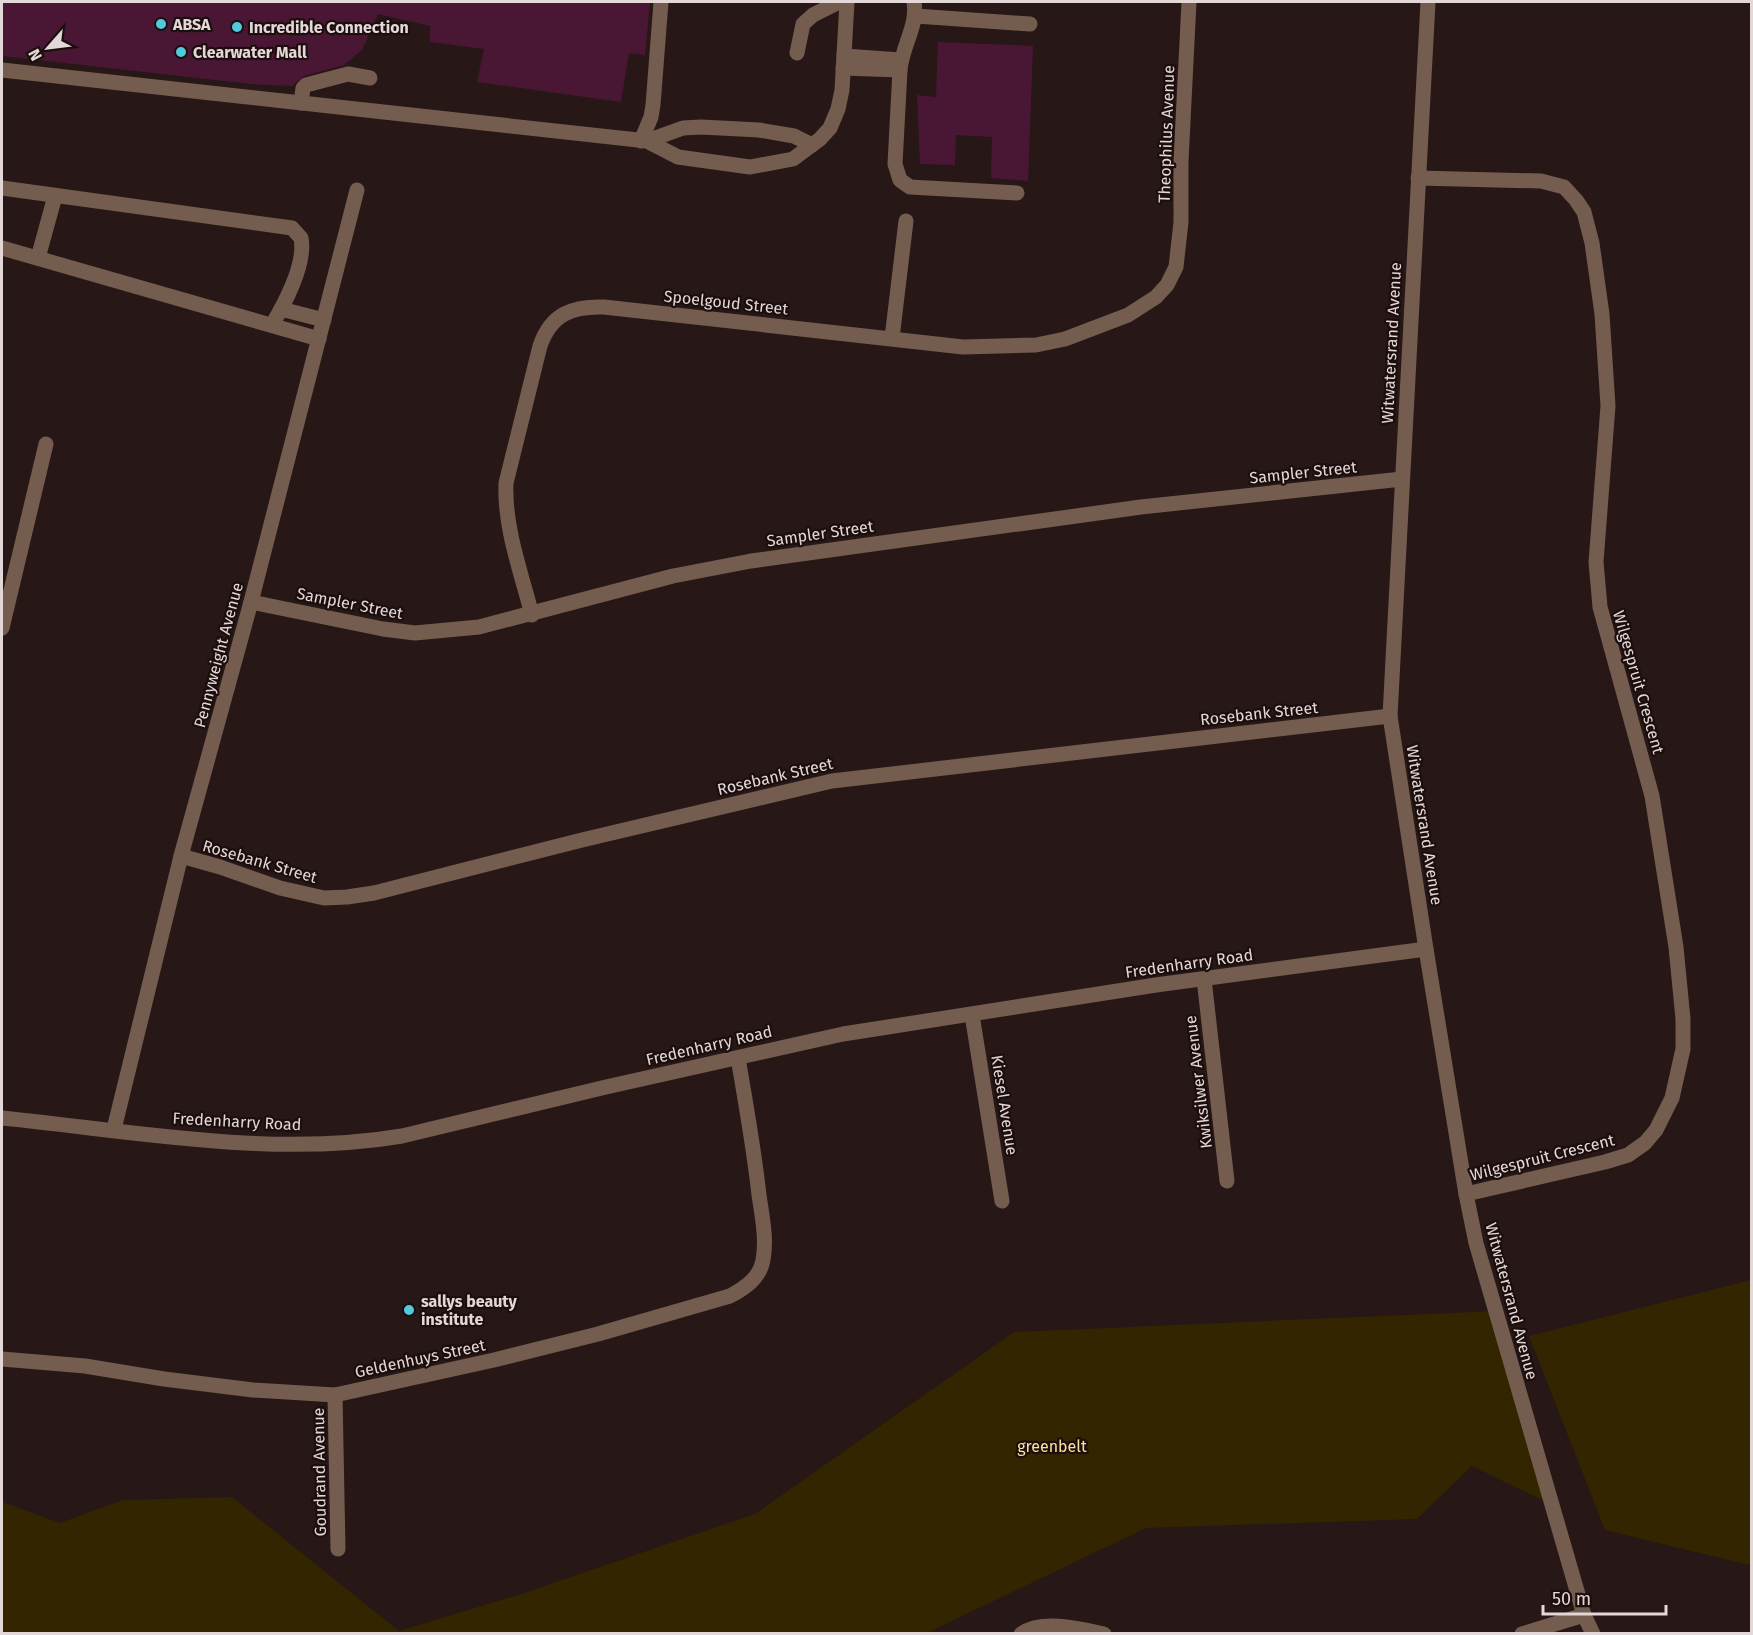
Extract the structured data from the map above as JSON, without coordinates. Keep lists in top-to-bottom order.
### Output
{
  "streets": {
    "street": [
      "Theophilus Avenue",
      "Spoelgoud Street",
      "Witwatersrand Avenue",
      "Sampler Street",
      "Pennyweight Avenue",
      "Wilgespruit Crescent",
      "Rosebank Street",
      "Fredenharry Road",
      "Kwiksilwer Avenue",
      "Kiesel Avenue",
      "Geldenhuys Street",
      "Goudrand Avenue"
    ]
  },
  "crossings": [
    ["Theophilus Avenue", "Spoelgoud Street"],
    ["Spoelgoud Street", "Sampler Street"],
    ["Witwatersrand Avenue", "Sampler Street"],
    ["Witwatersrand Avenue", "Wilgespruit Crescent"],
    ["Witwatersrand Avenue", "Rosebank Street"],
    ["Witwatersrand Avenue", "Fredenharry Road"],
    ["Sampler Street", "Pennyweight Avenue"],
    ["Pennyweight Avenue", "Rosebank Street"],
    ["Pennyweight Avenue", "Fredenharry Road"],
    ["Fredenharry Road", "Kwiksilwer Avenue"],
    ["Fredenharry Road", "Kiesel Avenue"],
    ["Fredenharry Road", "Geldenhuys Street"],
    ["Geldenhuys Street", "Goudrand Avenue"]
  ],
  "parks": ["greenbelt"],
  "places": [
    "ABSA",
    "Incredible Connection",
    "Clearwater Mall",
    "sallys beauty institute"
  ],
  "scale_bar": "50 m",
  "north": "bottom left"
}
